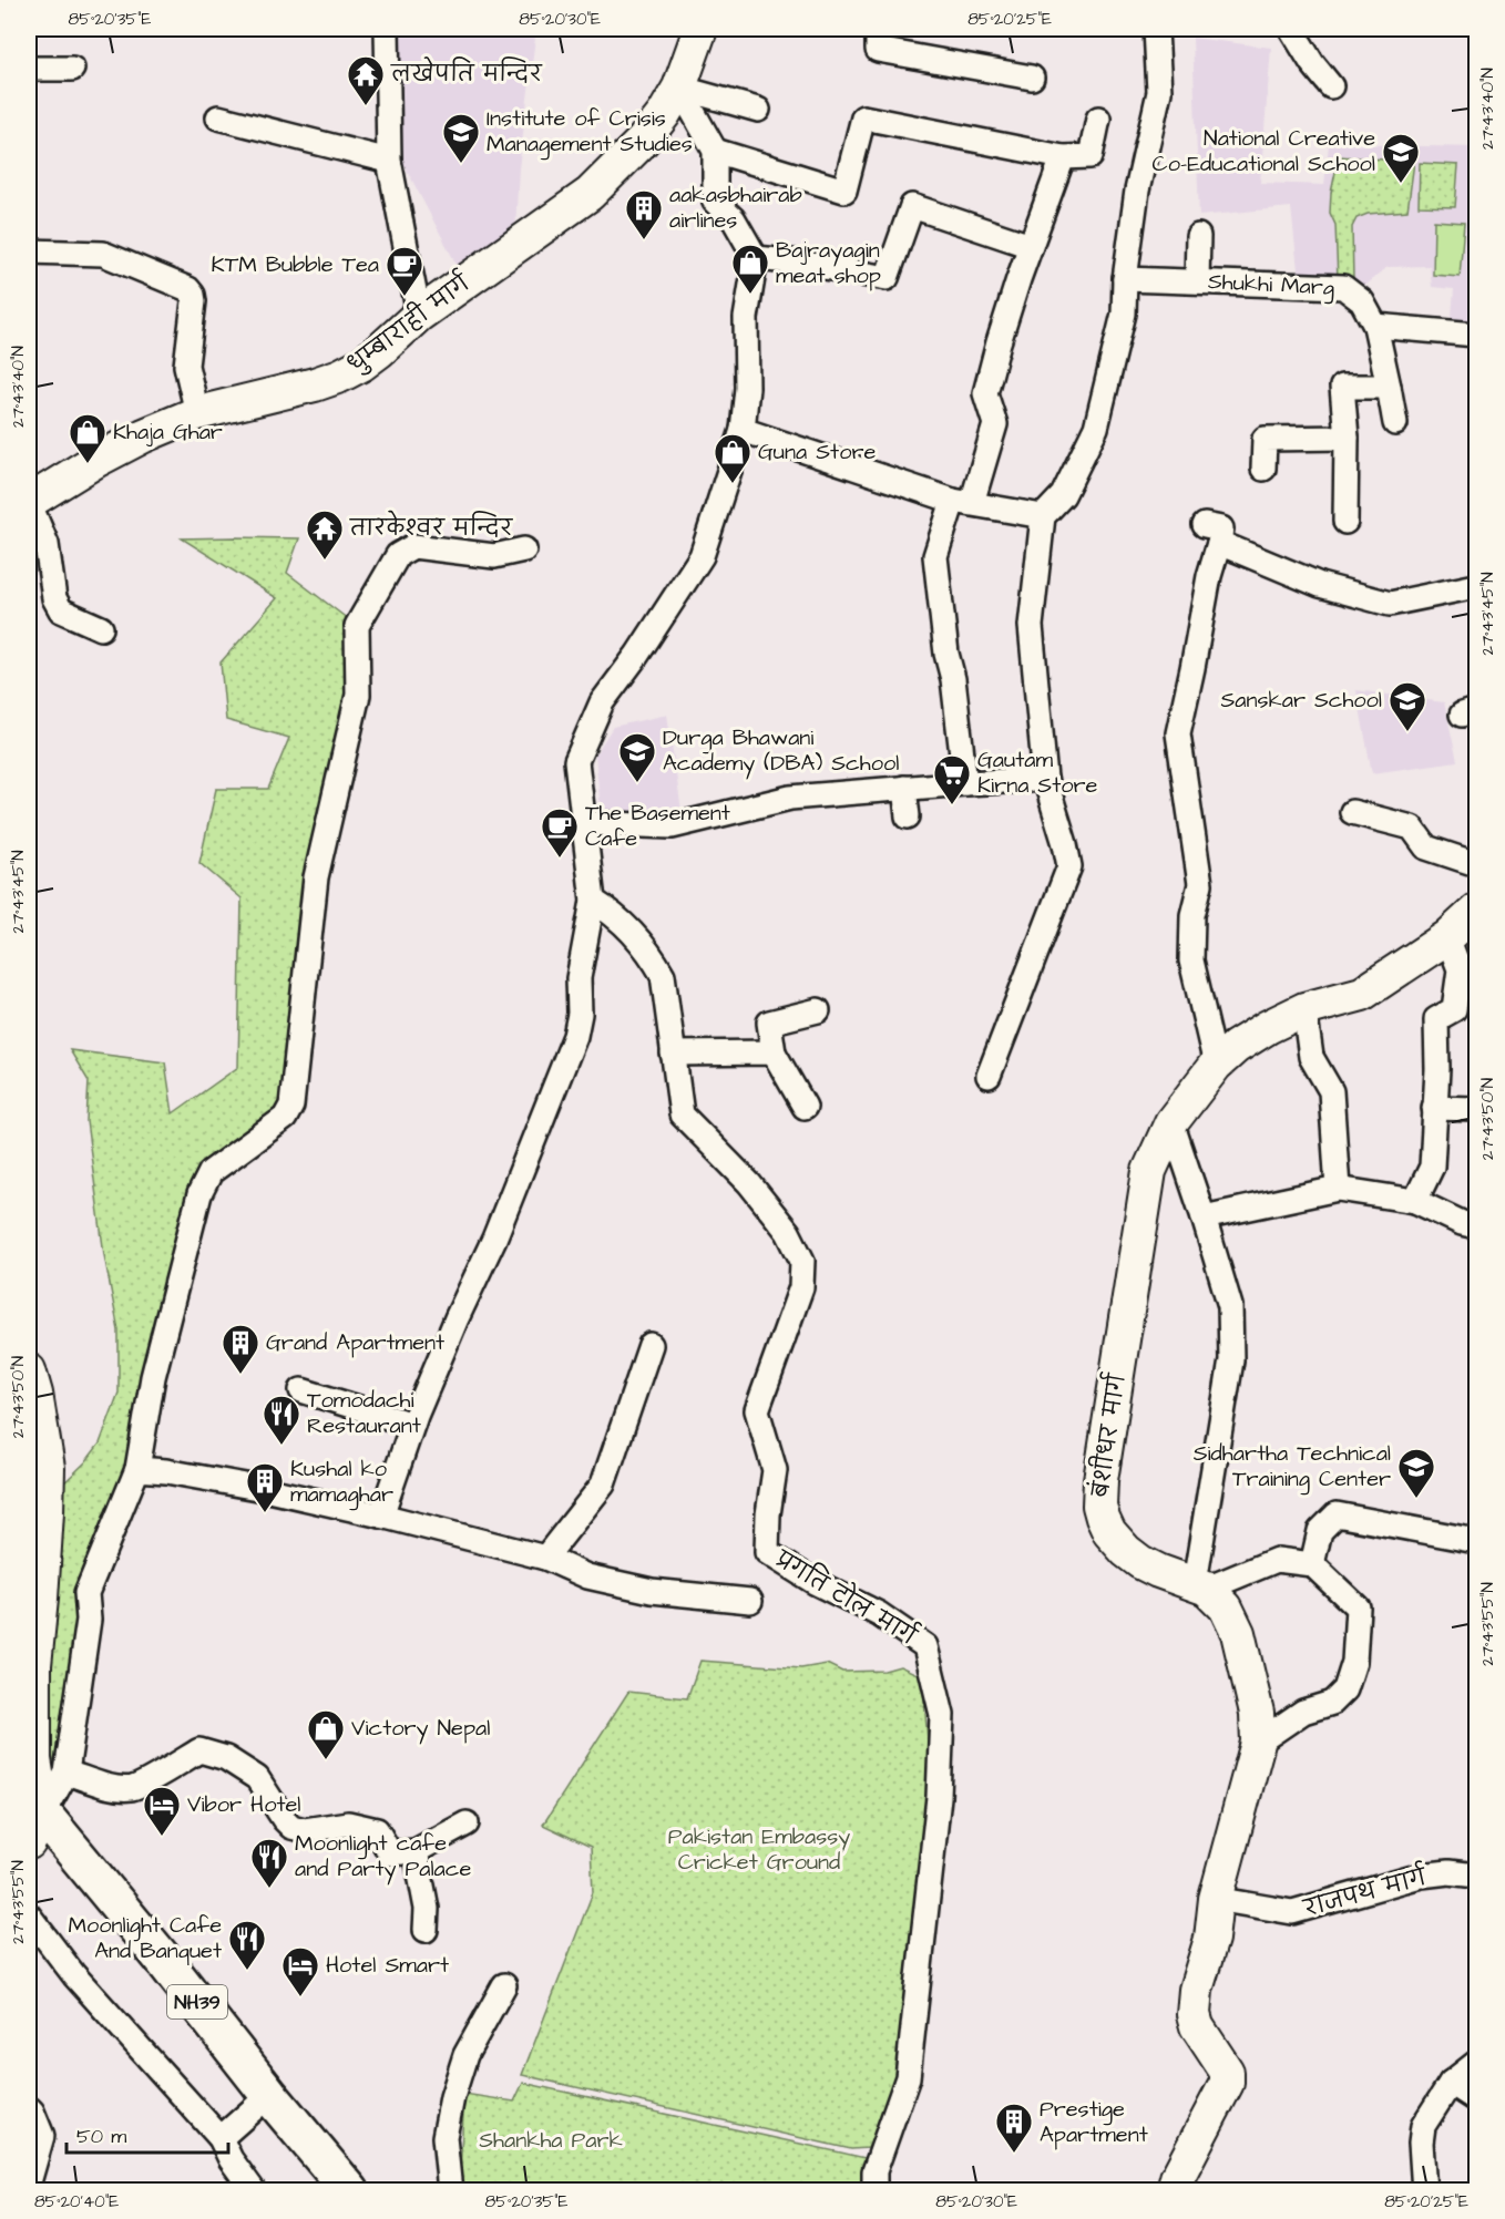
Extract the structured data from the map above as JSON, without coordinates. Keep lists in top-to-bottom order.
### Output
{
  "streets": {
    "highway": ["NH39"],
    "main road": ["धुम्बाराही मार्ग", "बंशीधर मार्ग"],
    "street": ["Shukhi Marg", "प्रगति टोल मार्ग", "राजपथ मार्ग"]
  },
  "parks": ["Pakistan Embassy Cricket Ground", "Shankha Park"],
  "places": {
    "temple": ["लखेपति मन्दिर", "तारकेश्वर मन्दिर"],
    "school or university": [
      "Institute of Crisis Management Studies",
      "National Creative Co-Educational School",
      "Sanskar School",
      "Durga Bhawani Academy (DBA) School",
      "Sidhartha Technical Training Center"
    ],
    "building": [
      "aakasbhairab airlines",
      "Grand Apartment",
      "Kushal ko mamaghar",
      "Prestige Apartment"
    ],
    "shop": [
      "Bajrayagin meat shop",
      "Khaja Ghar",
      "Guna Store",
      "Victory Nepal"
    ],
    "cafe": ["KTM Bubble Tea", "The Basement Cafe"],
    "supermarket": ["Gautam Kirna Store"],
    "restaurant": ["Tomodachi Restaurant", "Moonlight cafe and Party Palace", "Moonlight Cafe And Banquet"],
    "hotel": ["Vibor Hotel", "Hotel Smart"]
  },
  "scale_bar": "50 m",
  "coordinates": [
    "85°20'35\"E",
    "85°20'30\"E",
    "85°20'25\"E",
    "27°43'40\"N",
    "27°43'45\"N",
    "27°43'50\"N",
    "27°43'55\"N",
    "85°20'40\"E"
  ]
}
